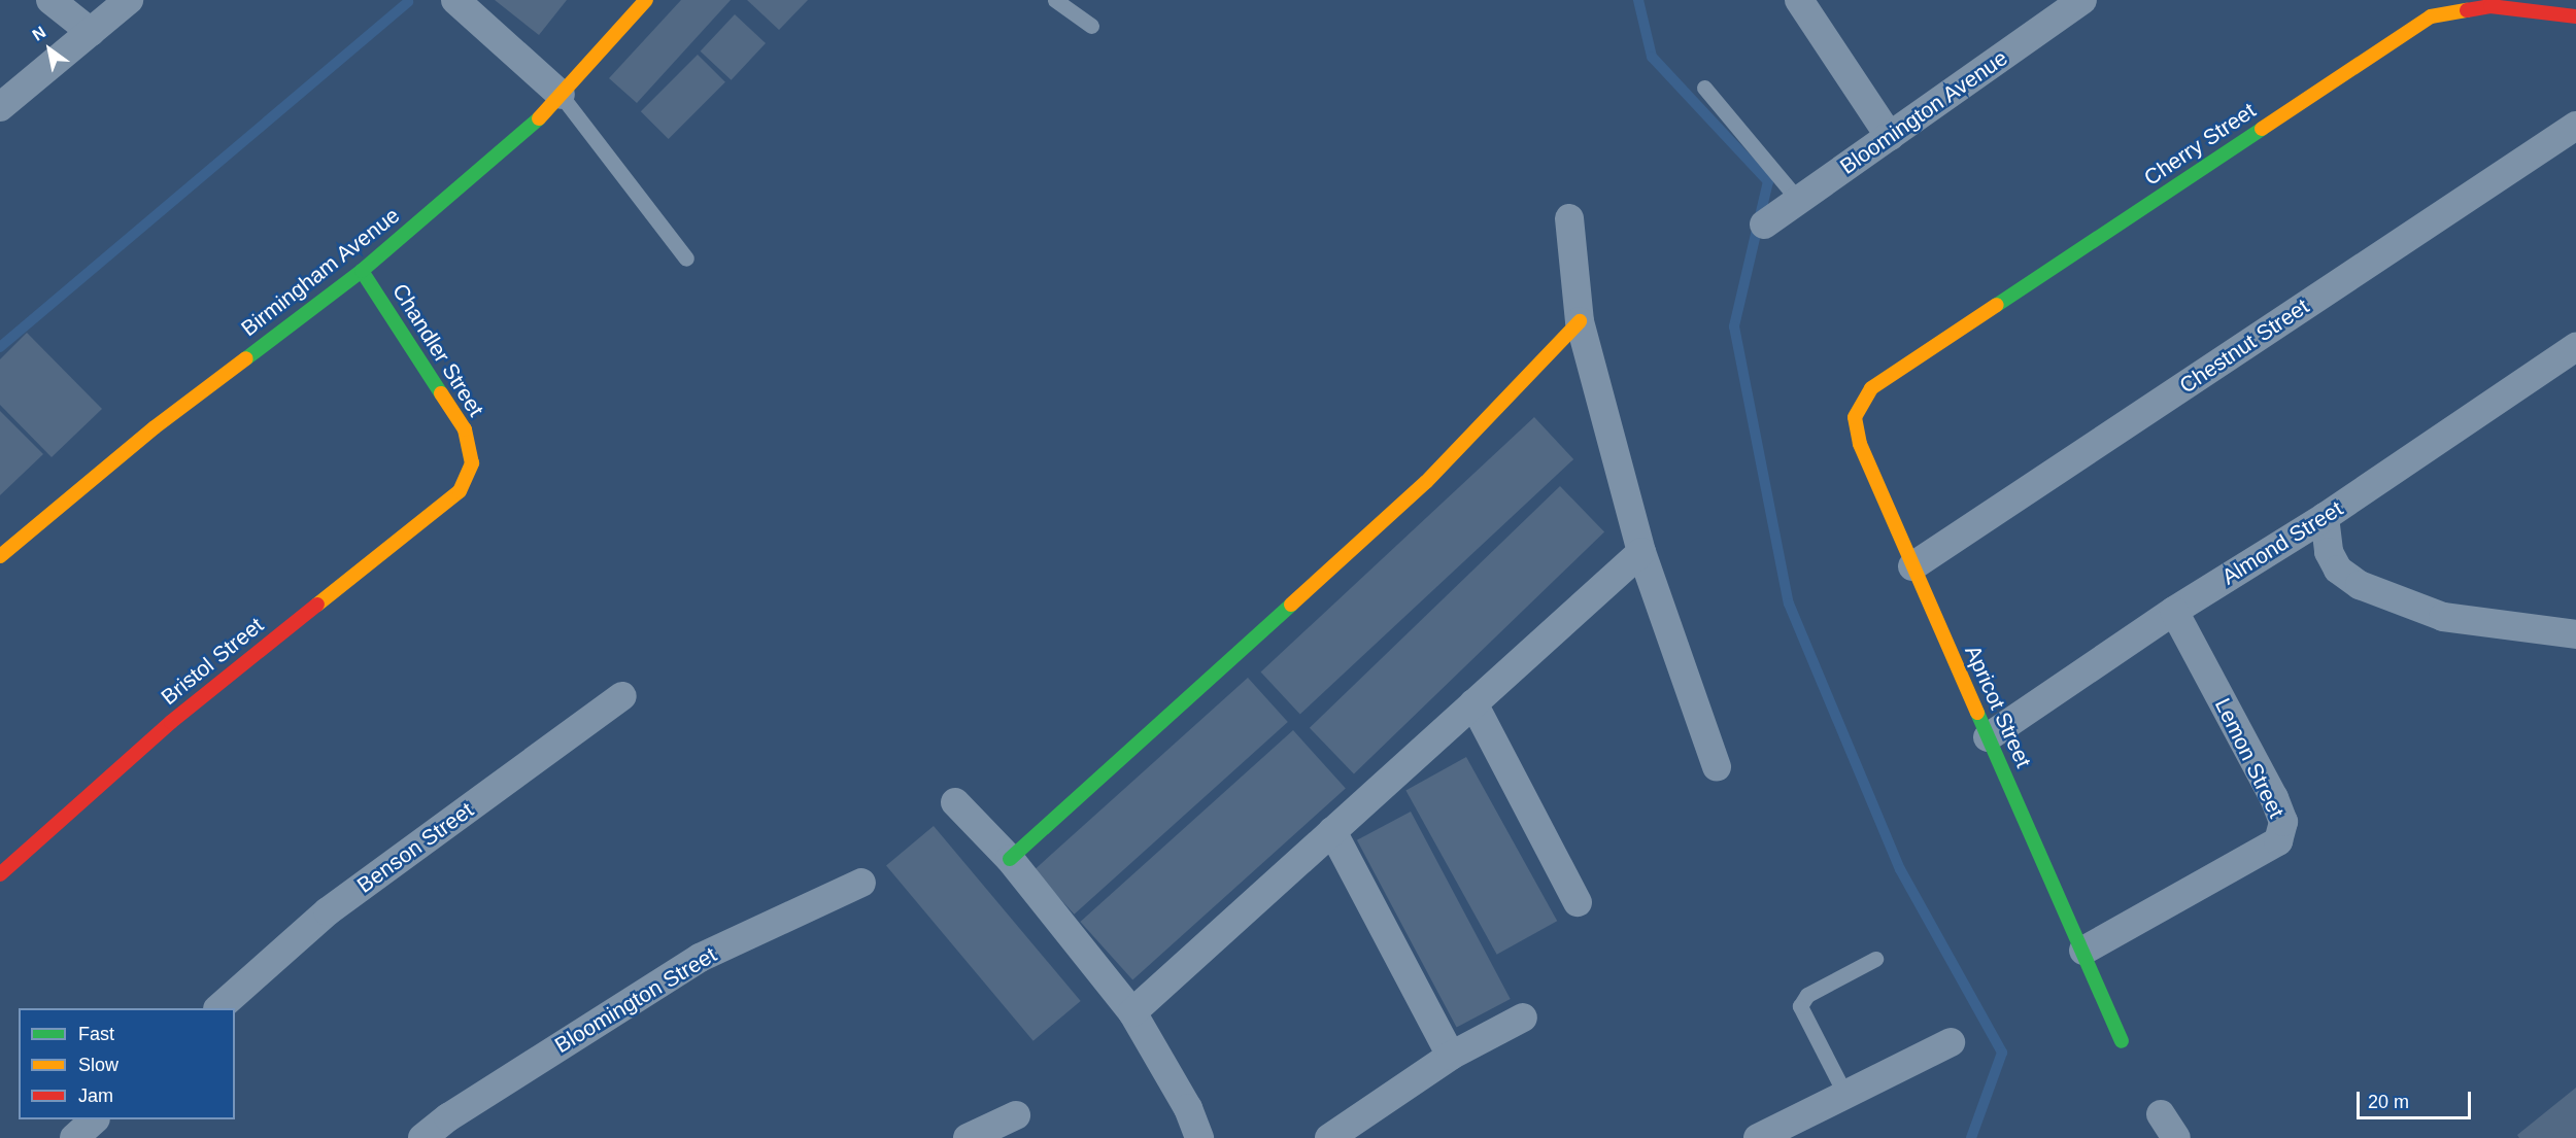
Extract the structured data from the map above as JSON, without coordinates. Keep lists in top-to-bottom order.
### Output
{
  "streets": {
    "street": [
      "Bloomington Avenue",
      "Cherry Street",
      "Birmingham Avenue",
      "Chestnut Street",
      "Chandler Street",
      "Almond Street",
      "Bristol Street",
      "Apricot Street",
      "Lemon Street",
      "Benson Street",
      "Bloomington Street"
    ]
  },
  "crossings": [
    ["Cherry Street", "Apricot Street"],
    ["Birmingham Avenue", "Chandler Street"],
    ["Chestnut Street", "Apricot Street"],
    ["Chandler Street", "Bristol Street"],
    ["Almond Street", "Apricot Street"],
    ["Almond Street", "Lemon Street"],
    ["Apricot Street", "Lemon Street"]
  ],
  "legend": ["Fast", "Slow", "Jam"],
  "scale_bar": "20 m",
  "north": "top left"
}
